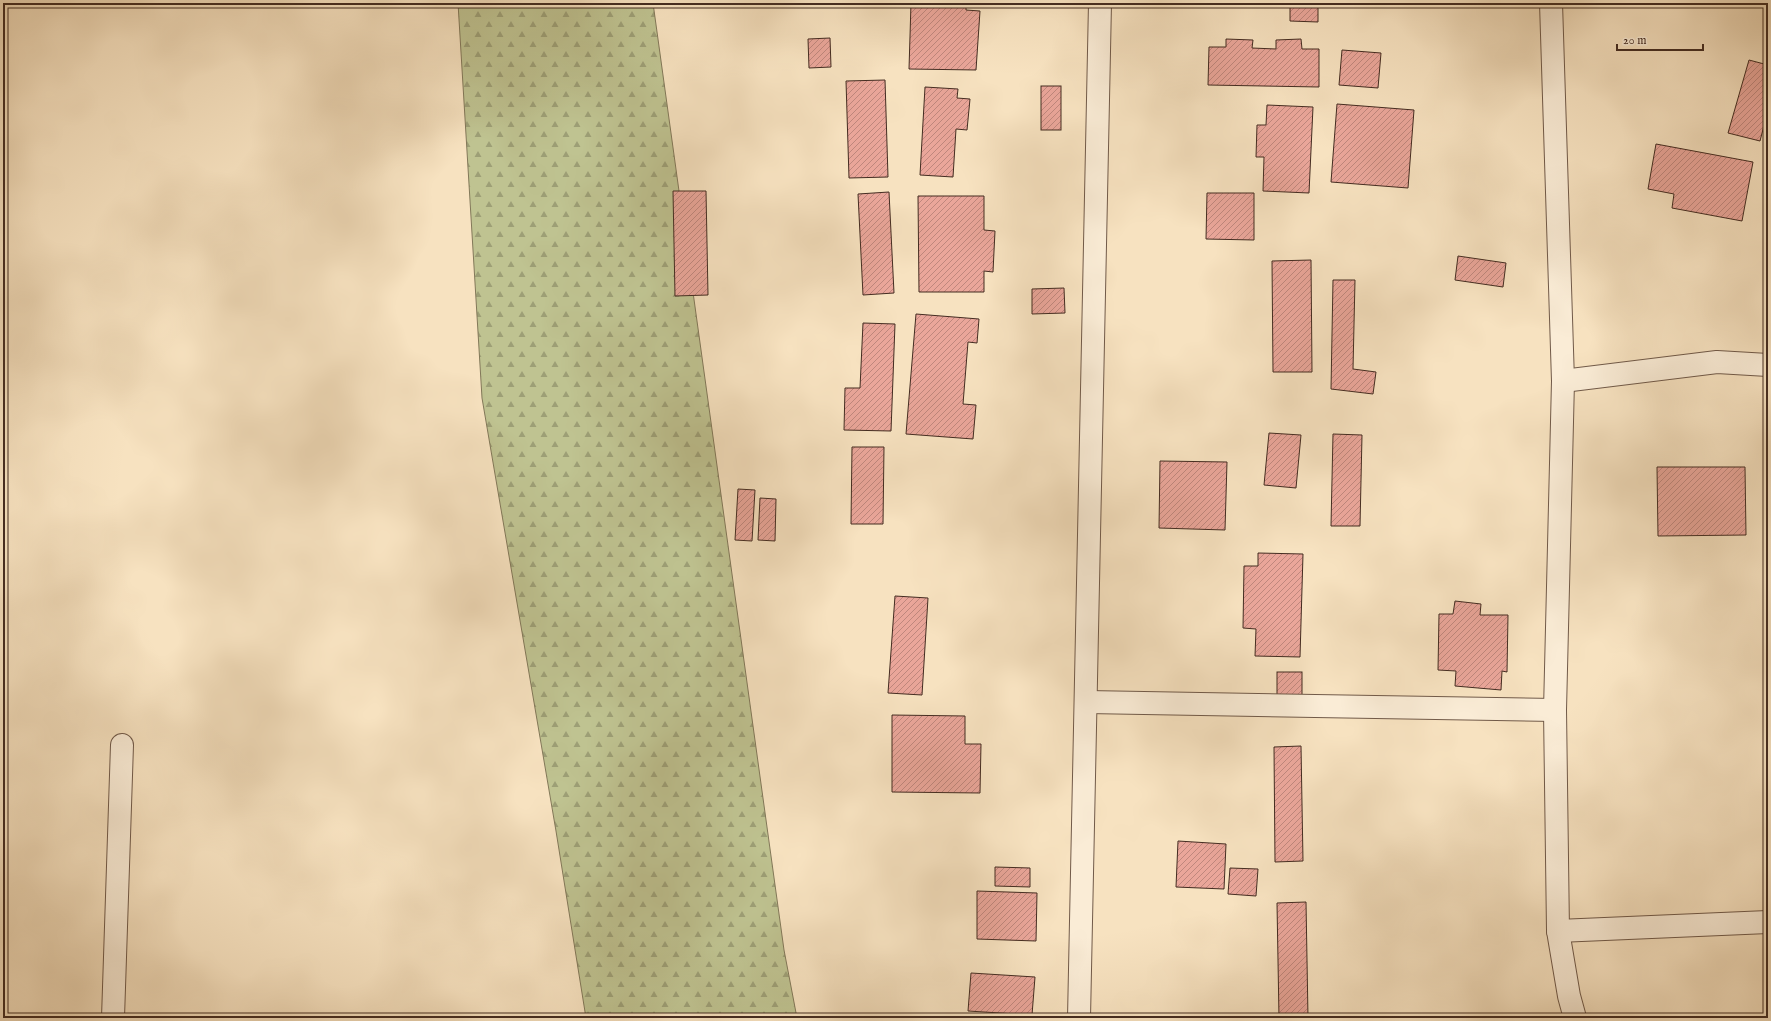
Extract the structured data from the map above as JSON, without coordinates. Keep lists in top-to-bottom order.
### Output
{
  "scale_bar": "20 m"
}
